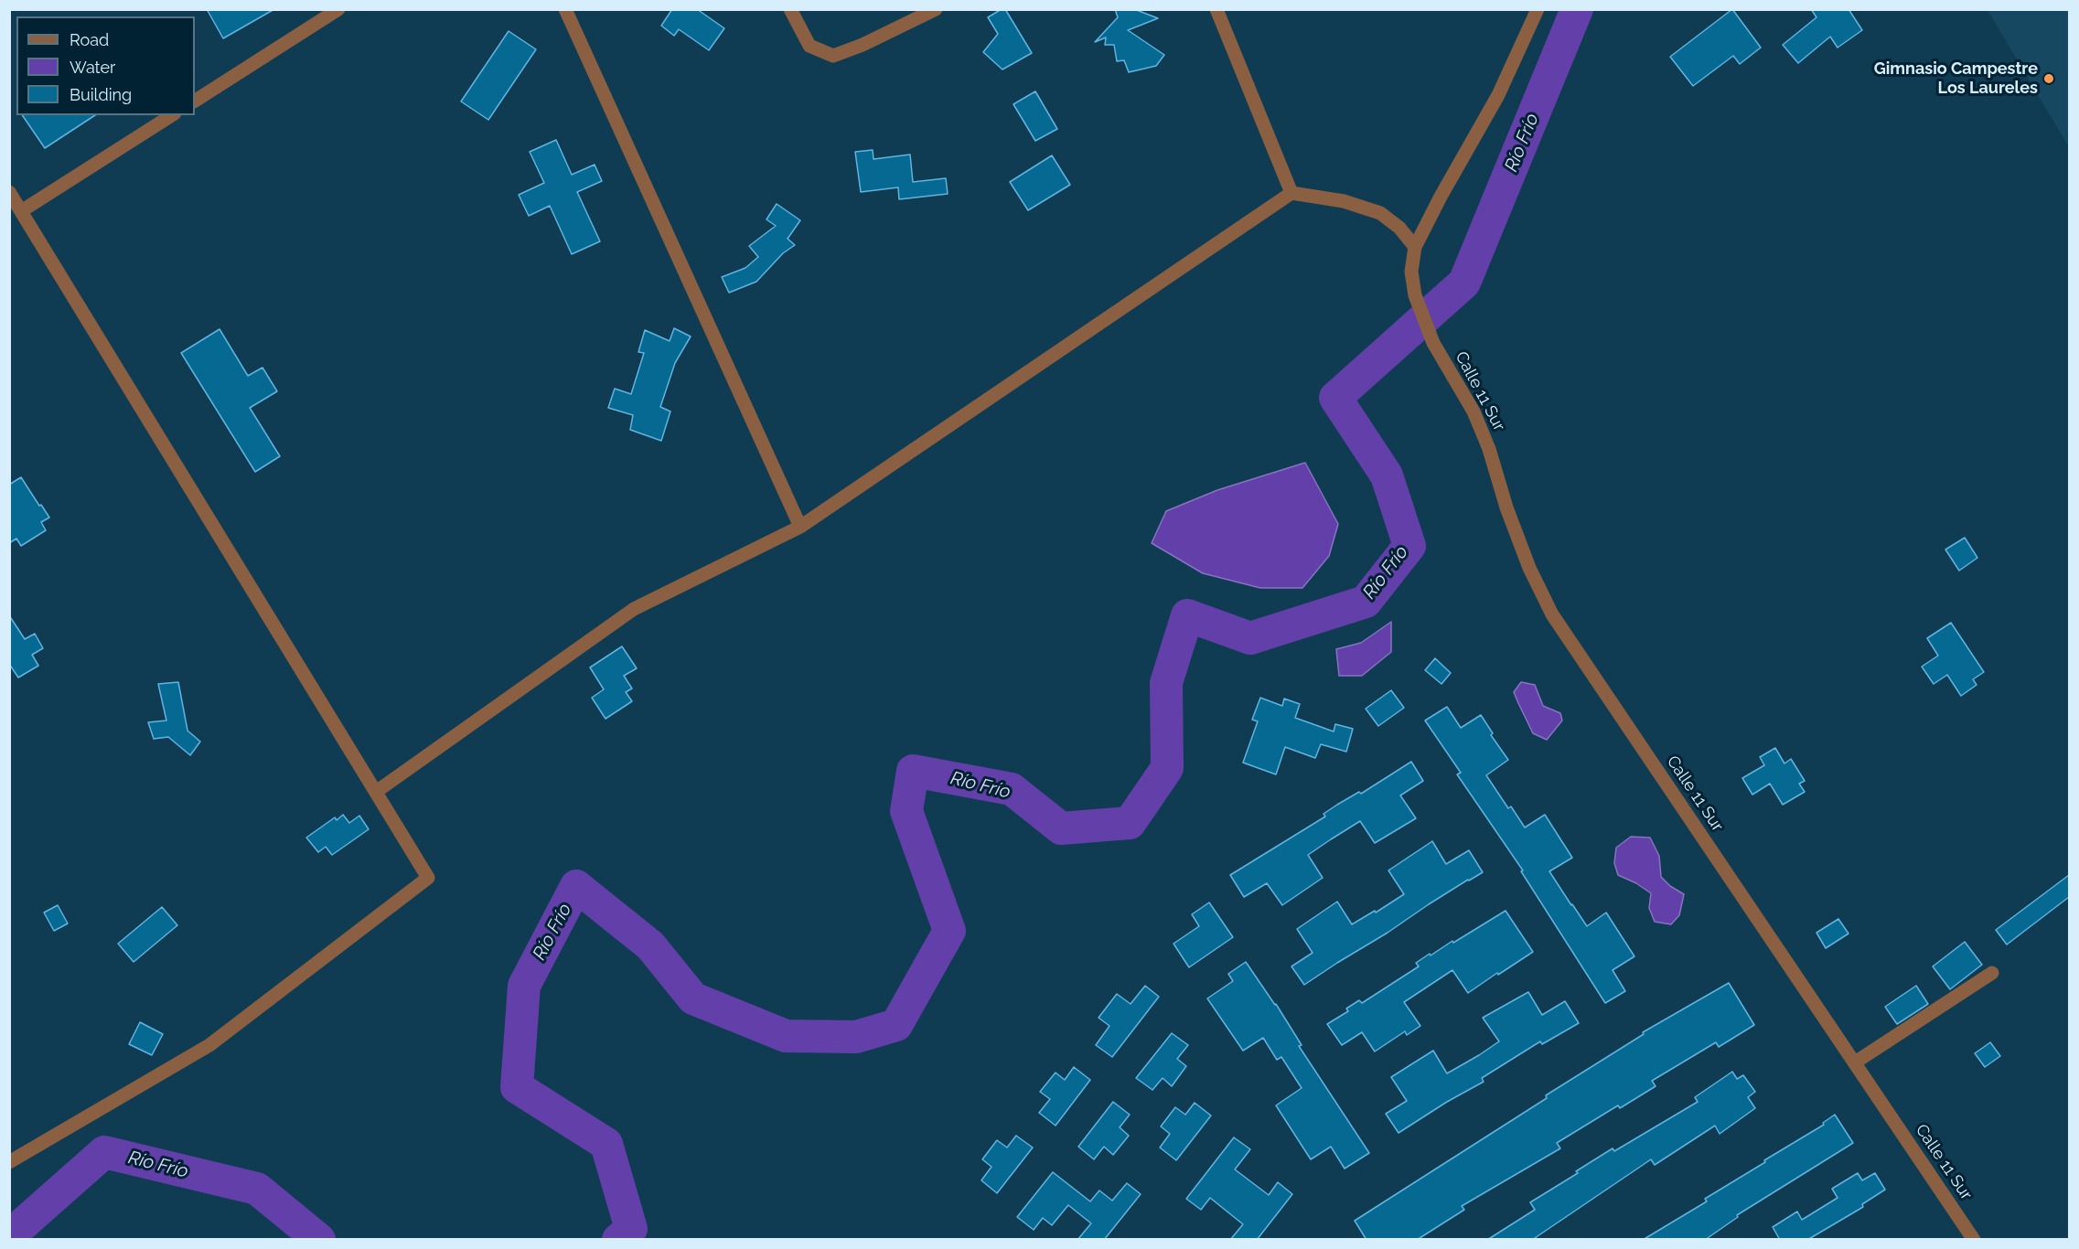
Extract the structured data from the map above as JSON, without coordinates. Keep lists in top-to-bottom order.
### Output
{
  "streets": {
    "street": ["Calle 11 Sur"]
  },
  "water": ["Río Frío"],
  "places": ["Gimnasio Campestre Los Laureles"],
  "legend": ["Road", "Water", "Building"]
}
